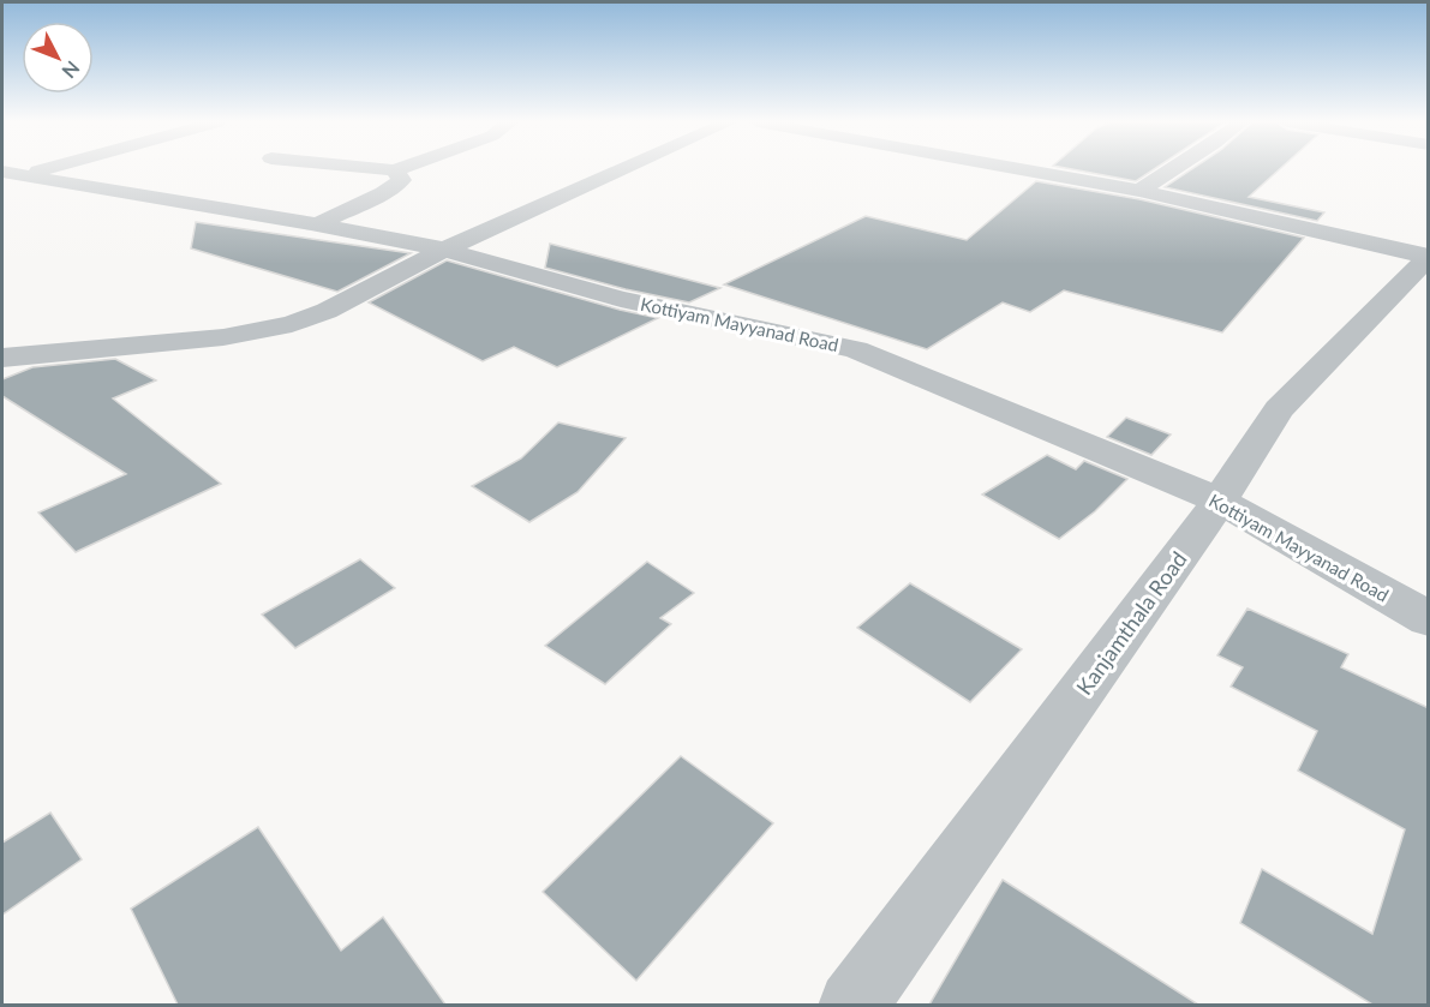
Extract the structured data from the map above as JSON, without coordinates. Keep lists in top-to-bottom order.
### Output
{
  "streets": {
    "street": ["Kottiyam Mayyanad Road", "Kanjamthala Road"]
  },
  "crossings": [
    ["Kottiyam Mayyanad Road", "Kanjamthala Road"]
  ],
  "north": "bottom right"
}
